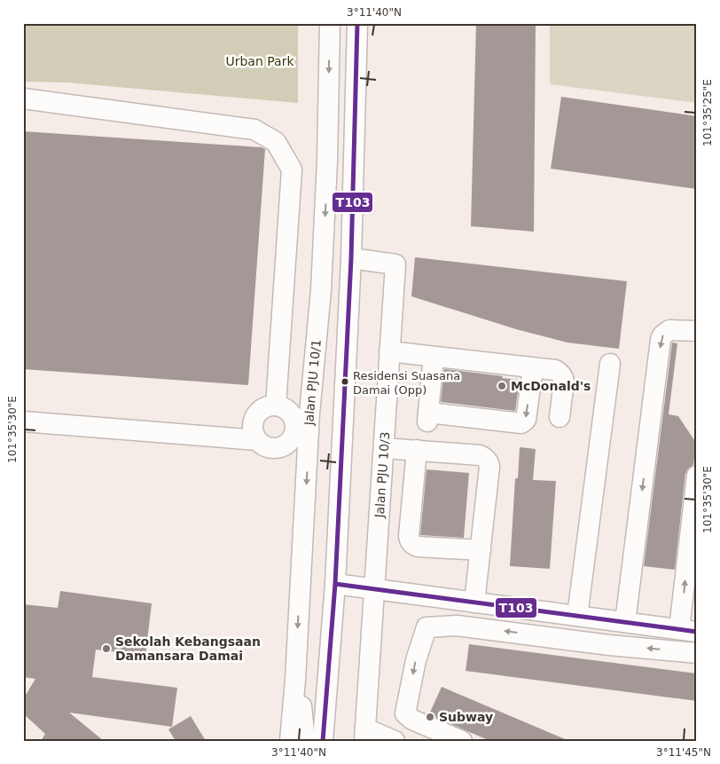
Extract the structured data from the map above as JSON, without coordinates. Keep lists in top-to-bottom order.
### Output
{
  "streets": {
    "street": ["Jalan PJU 10/1", "Jalan PJU 10/3"]
  },
  "parks": ["Urban Park"],
  "places": [
    "Residensi Suasana Damai (Opp)",
    "McDonald's",
    "Sekolah Kebangsaan Damansara Damai",
    "Subway"
  ],
  "lines": ["transit line T103"],
  "coordinates": [
    "3°11'40\"N",
    "101°35'25\"E",
    "101°35'30\"E",
    "3°11'45\"N"
  ]
}
